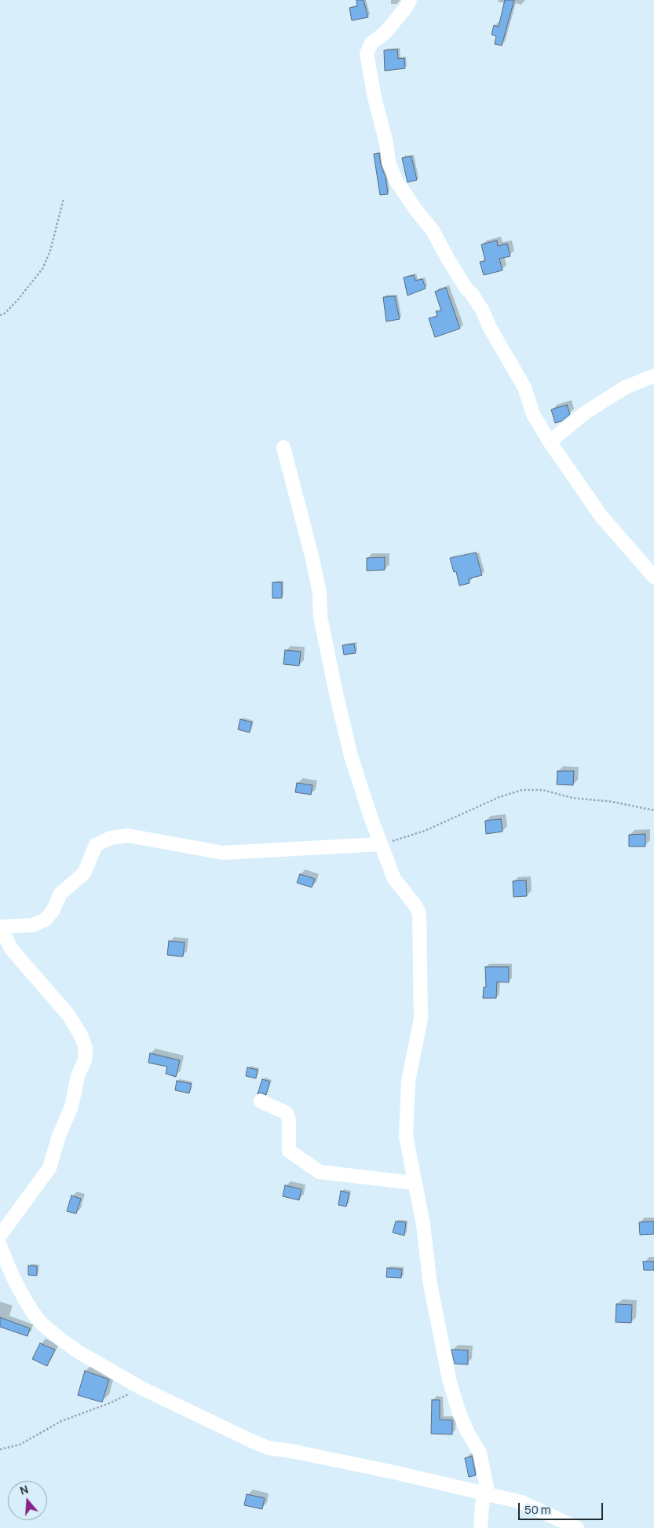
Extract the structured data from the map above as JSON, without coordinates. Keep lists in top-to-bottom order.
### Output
{
  "scale_bar": "50 m",
  "north": "top"
}
